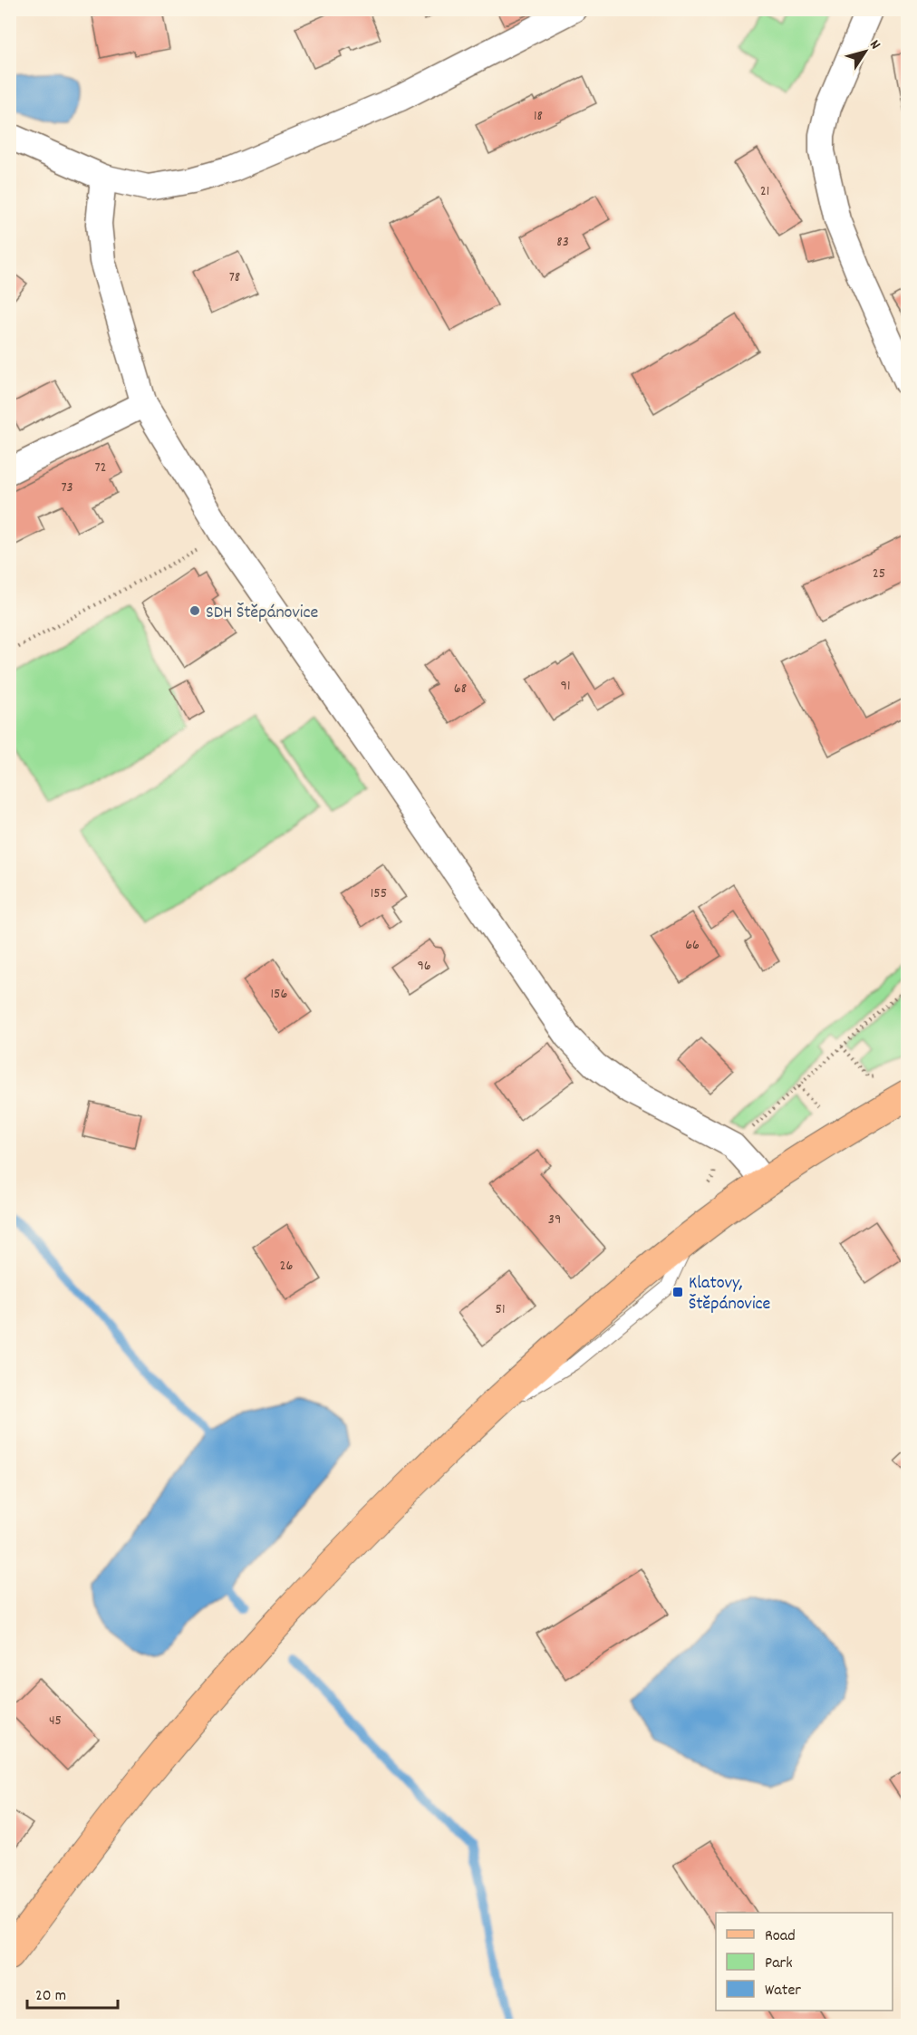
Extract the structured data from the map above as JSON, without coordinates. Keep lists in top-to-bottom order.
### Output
{
  "places": {
    "other": ["SDH Štěpánovice"],
    "transit": ["Klatovy, Štěpánovice"]
  },
  "house_numbers": [
    "18",
    "21",
    "83",
    "78",
    "72",
    "73",
    "25",
    "91",
    "68",
    "155",
    "66",
    "96",
    "156",
    "39",
    "26",
    "51",
    "45"
  ],
  "legend": ["Road", "Park", "Water"],
  "scale_bar": "20 m",
  "north": "top right"
}
